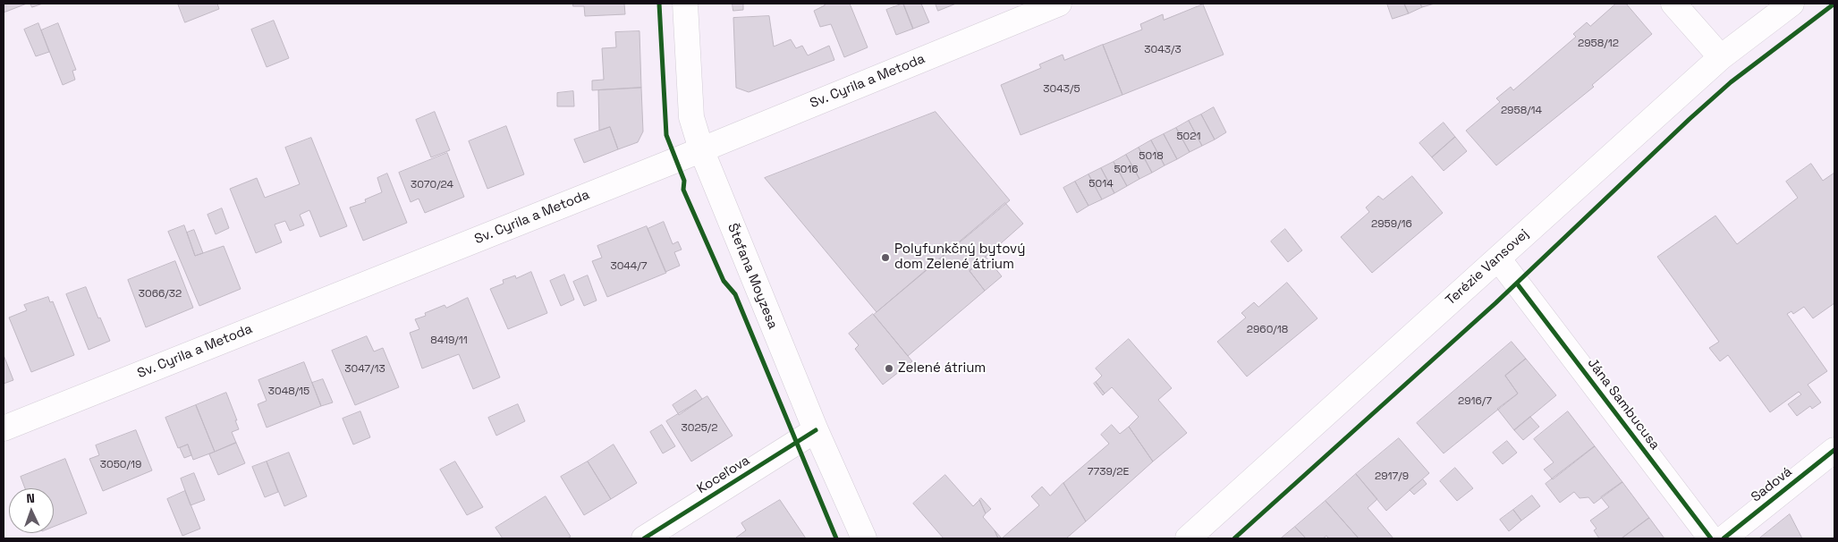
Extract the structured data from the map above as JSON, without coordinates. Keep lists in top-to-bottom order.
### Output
{
  "streets": {
    "street": [
      "Sv. Cyrila a Metoda",
      "Terézie Vansovej",
      "Štefana Moyzesa",
      "Jána Sambucusa",
      "Koceľova",
      "Sadová"
    ]
  },
  "crossings": [
    ["Sv. Cyrila a Metoda", "Štefana Moyzesa"],
    ["Terézie Vansovej", "Jána Sambucusa"],
    ["Štefana Moyzesa", "Koceľova"]
  ],
  "places": ["Polyfunkčný bytový dom Zelené átrium", "Zelené átrium"],
  "house_numbers": [
    "2958/12",
    "3043/3",
    "3043/5",
    "2958/14",
    "5021",
    "5018",
    "5016",
    "5014",
    "3070/24",
    "2959/16",
    "3044/7",
    "3066/32",
    "2960/18",
    "8419/11",
    "3047/13",
    "3048/15",
    "2916/7",
    "3025/2",
    "3050/19",
    "7739/2E",
    "2917/9"
  ],
  "north": "top"
}
